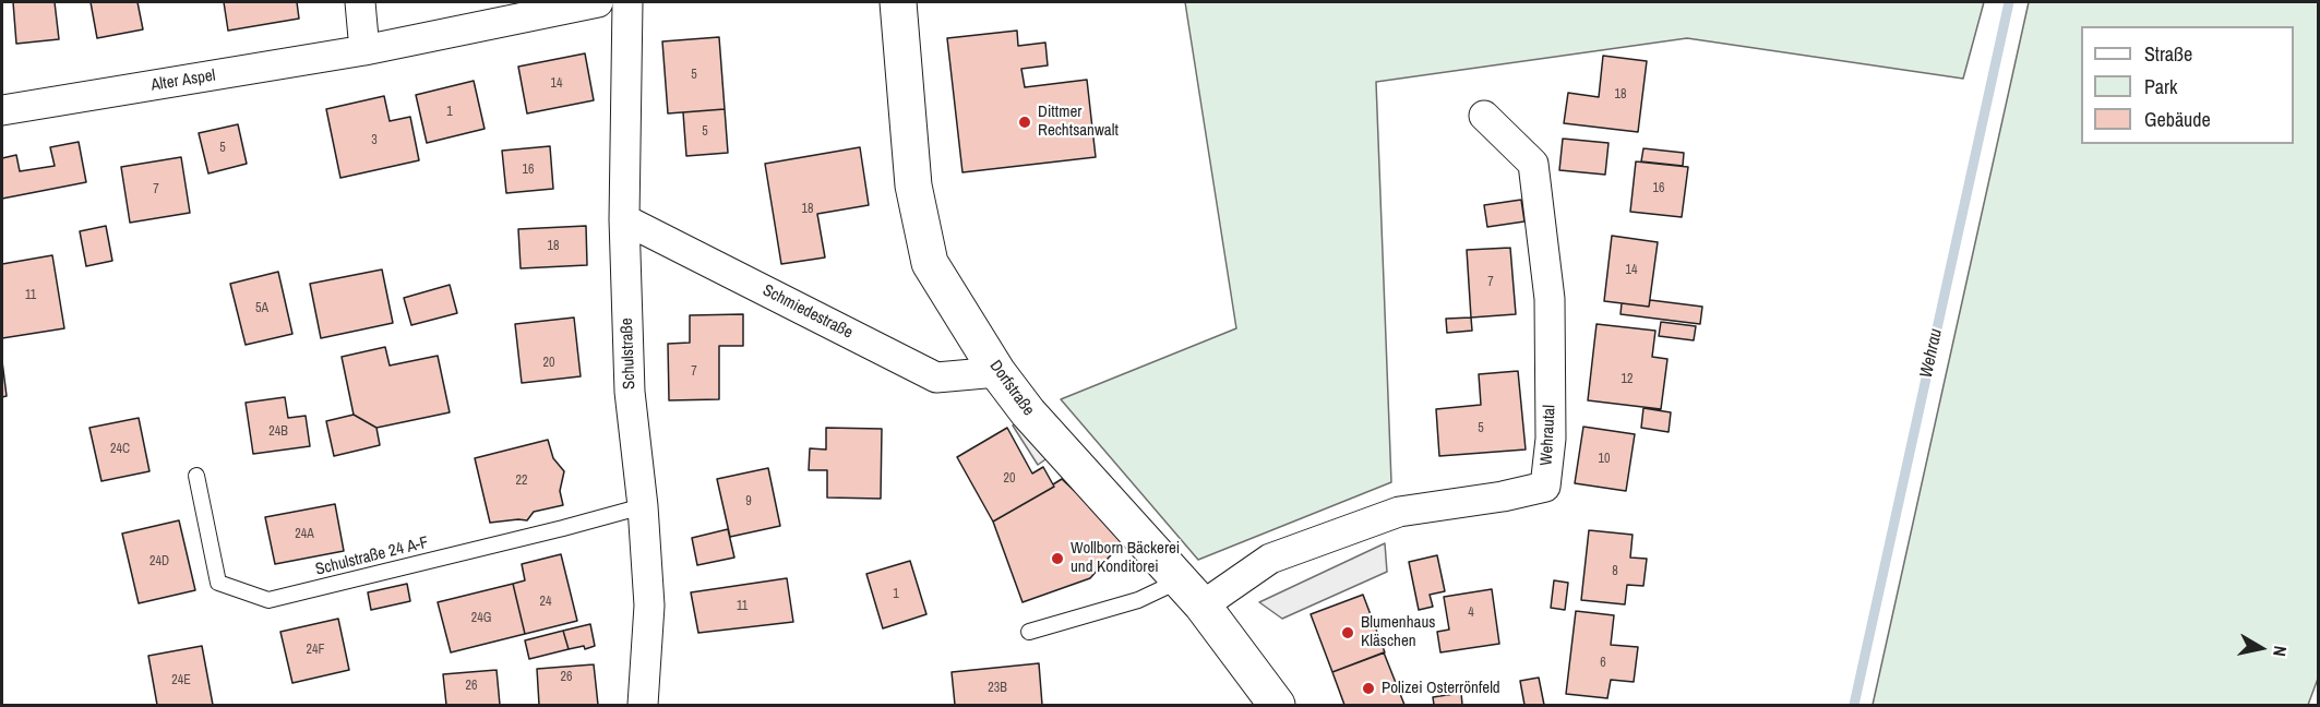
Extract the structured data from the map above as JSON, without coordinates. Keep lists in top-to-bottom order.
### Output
{
  "streets": {
    "main road": ["Dorfstraße"],
    "street": [
      "Alter Aspel",
      "Schmiedestraße",
      "Schulstraße",
      "Wehrautal"
    ],
    "lane": ["Schulstraße 24 A-F"]
  },
  "crossings": [
    ["Schmiedestraße", "Schulstraße"],
    ["Schmiedestraße", "Dorfstraße"],
    ["Schulstraße", "Schulstraße 24 A-F"],
    ["Dorfstraße", "Wehrautal"]
  ],
  "water": ["Wehrau"],
  "places": [
    "Dittmer Rechtsanwalt",
    "Wollborn Bäckerei und Konditorei",
    "Blumenhaus Kläschen",
    "Polizei Osterrönfeld"
  ],
  "house_numbers": [
    "5",
    "14",
    "18",
    "1",
    "5",
    "3",
    "5",
    "16",
    "16",
    "7",
    "18",
    "18",
    "14",
    "7",
    "11",
    "5A",
    "20",
    "7",
    "12",
    "5",
    "24B",
    "24C",
    "10",
    "20",
    "22",
    "9",
    "24A",
    "24D",
    "8",
    "1",
    "24",
    "11",
    "4",
    "24G",
    "24F",
    "6",
    "26",
    "24E",
    "26",
    "23B"
  ],
  "legend": ["Straße", "Park", "Gebäude"],
  "north": "right"
}
